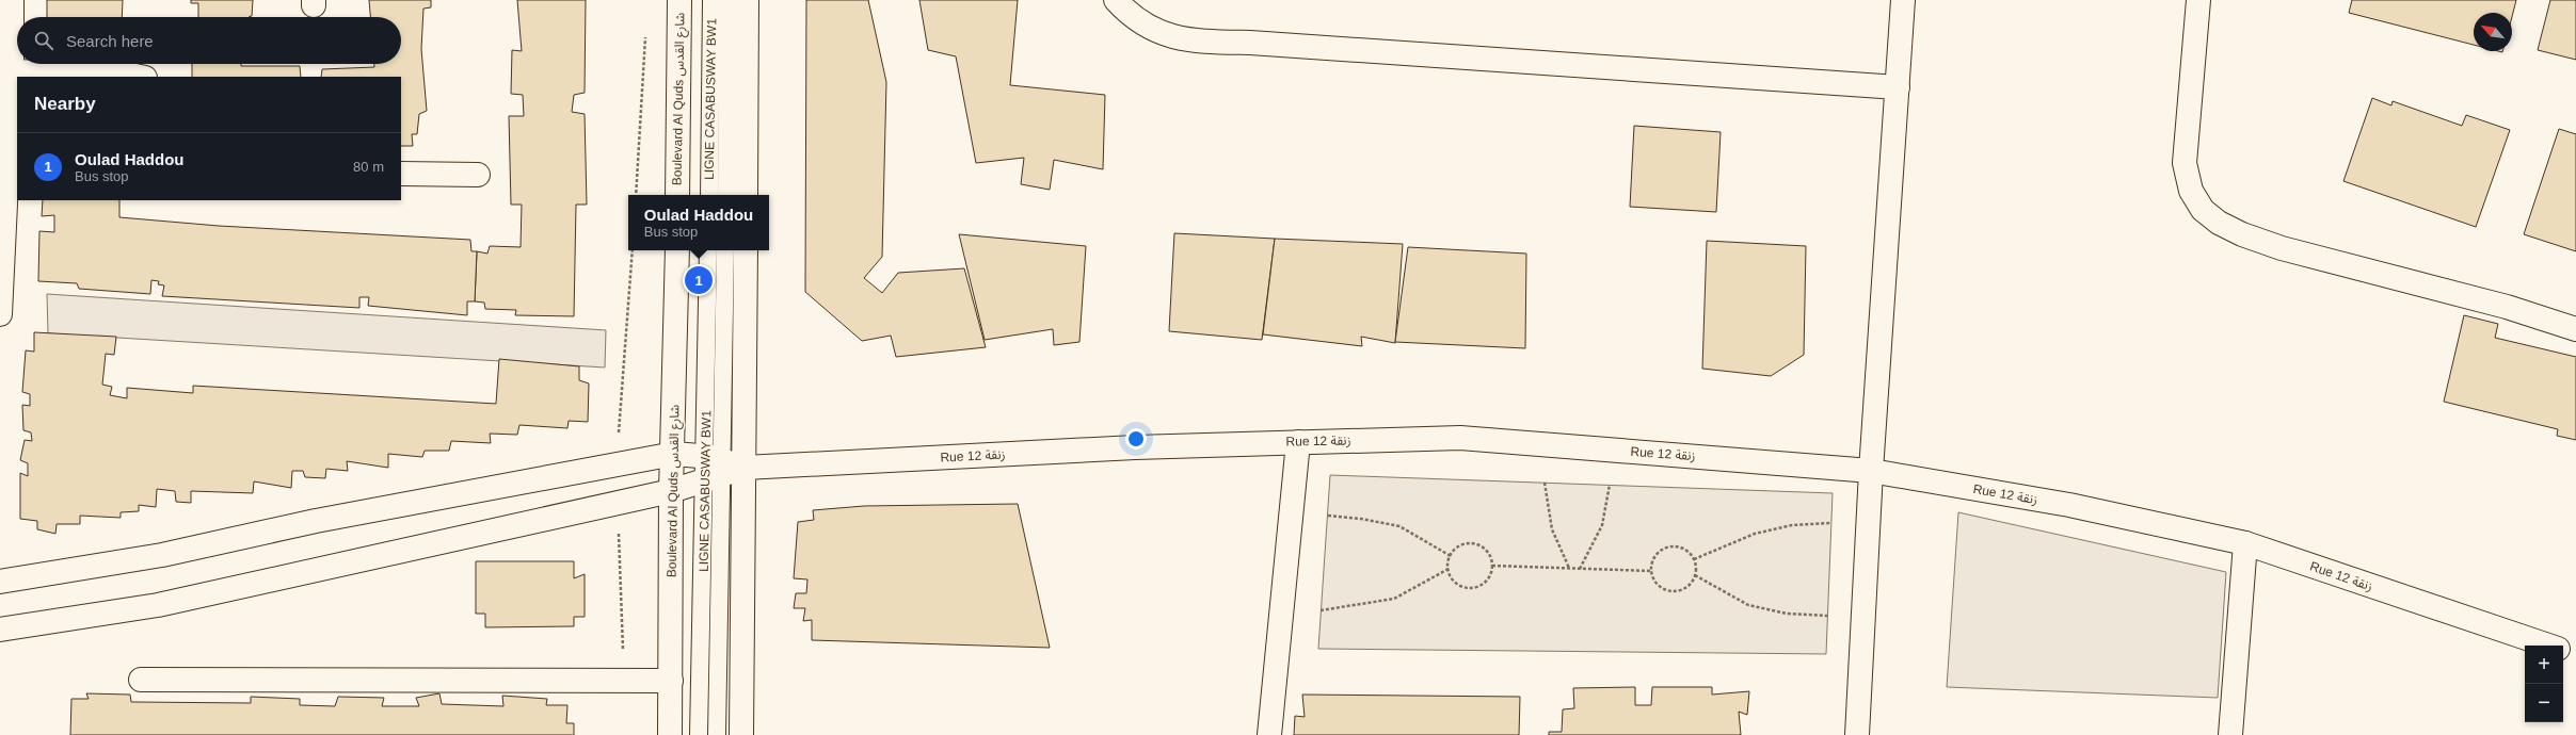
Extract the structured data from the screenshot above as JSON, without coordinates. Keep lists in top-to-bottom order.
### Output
{
  "streets": {
    "street": ["Boulevard Al Quds شارع القدس", "Rue 12 زنقة"],
    "lane": ["LIGNE CASABUSWAY BW1"]
  },
  "crossings": [
    ["LIGNE CASABUSWAY BW1", "Rue 12 زنقة"]
  ],
  "north": "top left",
  "page": {
    "search": "Search here",
    "heading": "Nearby",
    "list": [
      {
        "mark": "1",
        "name": "Oulad Haddou",
        "note": "Bus stop",
        "value": "80 m"
      }
    ],
    "popup": ["Oulad Haddou", "Bus stop"],
    "pins": "1",
    "map_buttons": ["+", "−"]
  }
}
